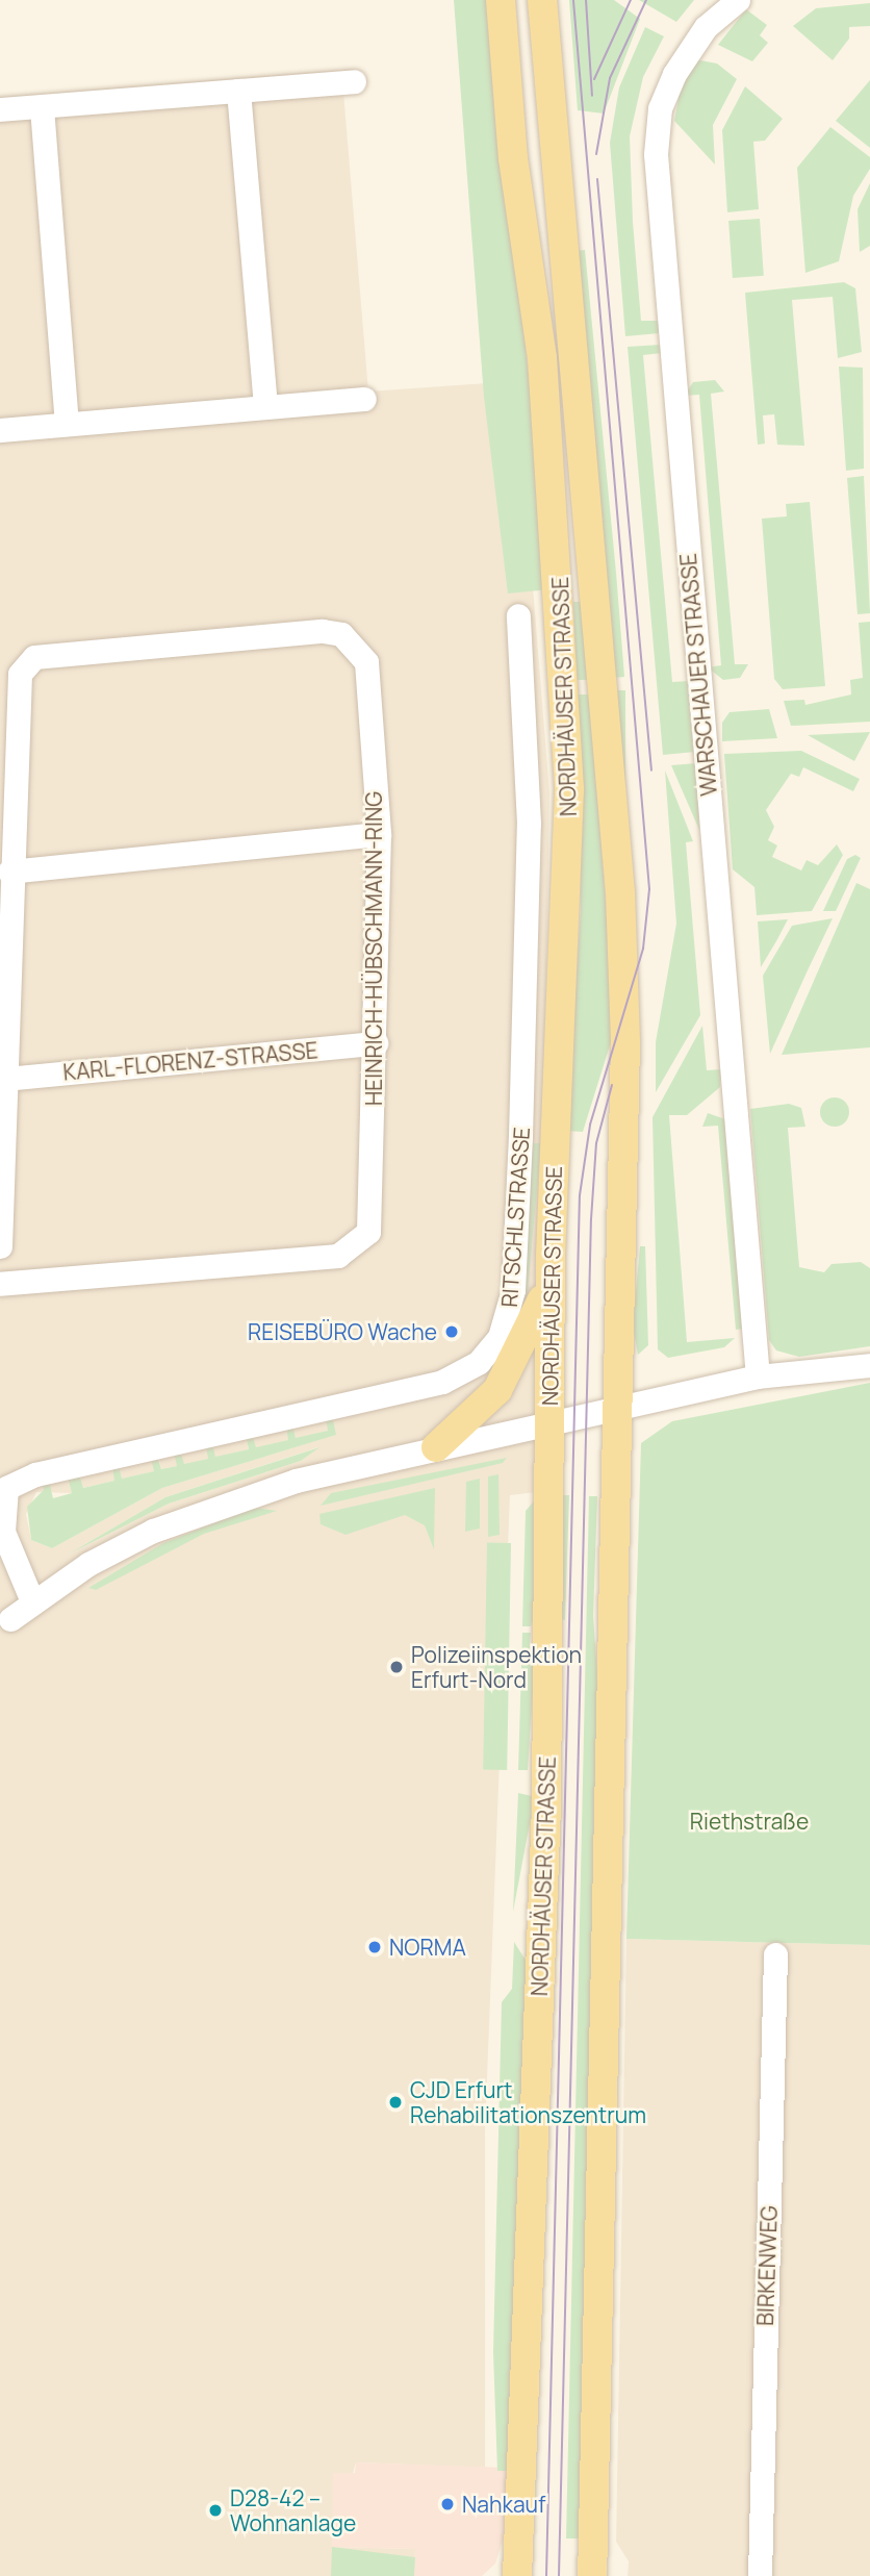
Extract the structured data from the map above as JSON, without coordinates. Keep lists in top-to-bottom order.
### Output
{
  "streets": {
    "main road": ["NORDHÄUSER STRASSE"],
    "street": [
      "WARSCHAUER STRASSE",
      "HEINRICH-HÜBSCHMANN-RING",
      "KARL-FLORENZ-STRASSE",
      "RITSCHLSTRASSE",
      "BIRKENWEG"
    ]
  },
  "crossings": [
    ["HEINRICH-HÜBSCHMANN-RING", "KARL-FLORENZ-STRASSE"]
  ],
  "parks": ["Riethstraße"],
  "places": [
    "REISEBÜRO Wache",
    "Polizeiinspektion Erfurt-Nord",
    "NORMA",
    "CJD Erfurt Rehabilitationszentrum",
    "Nahkauf",
    "D28-42 – Wohnanlage"
  ]
}
